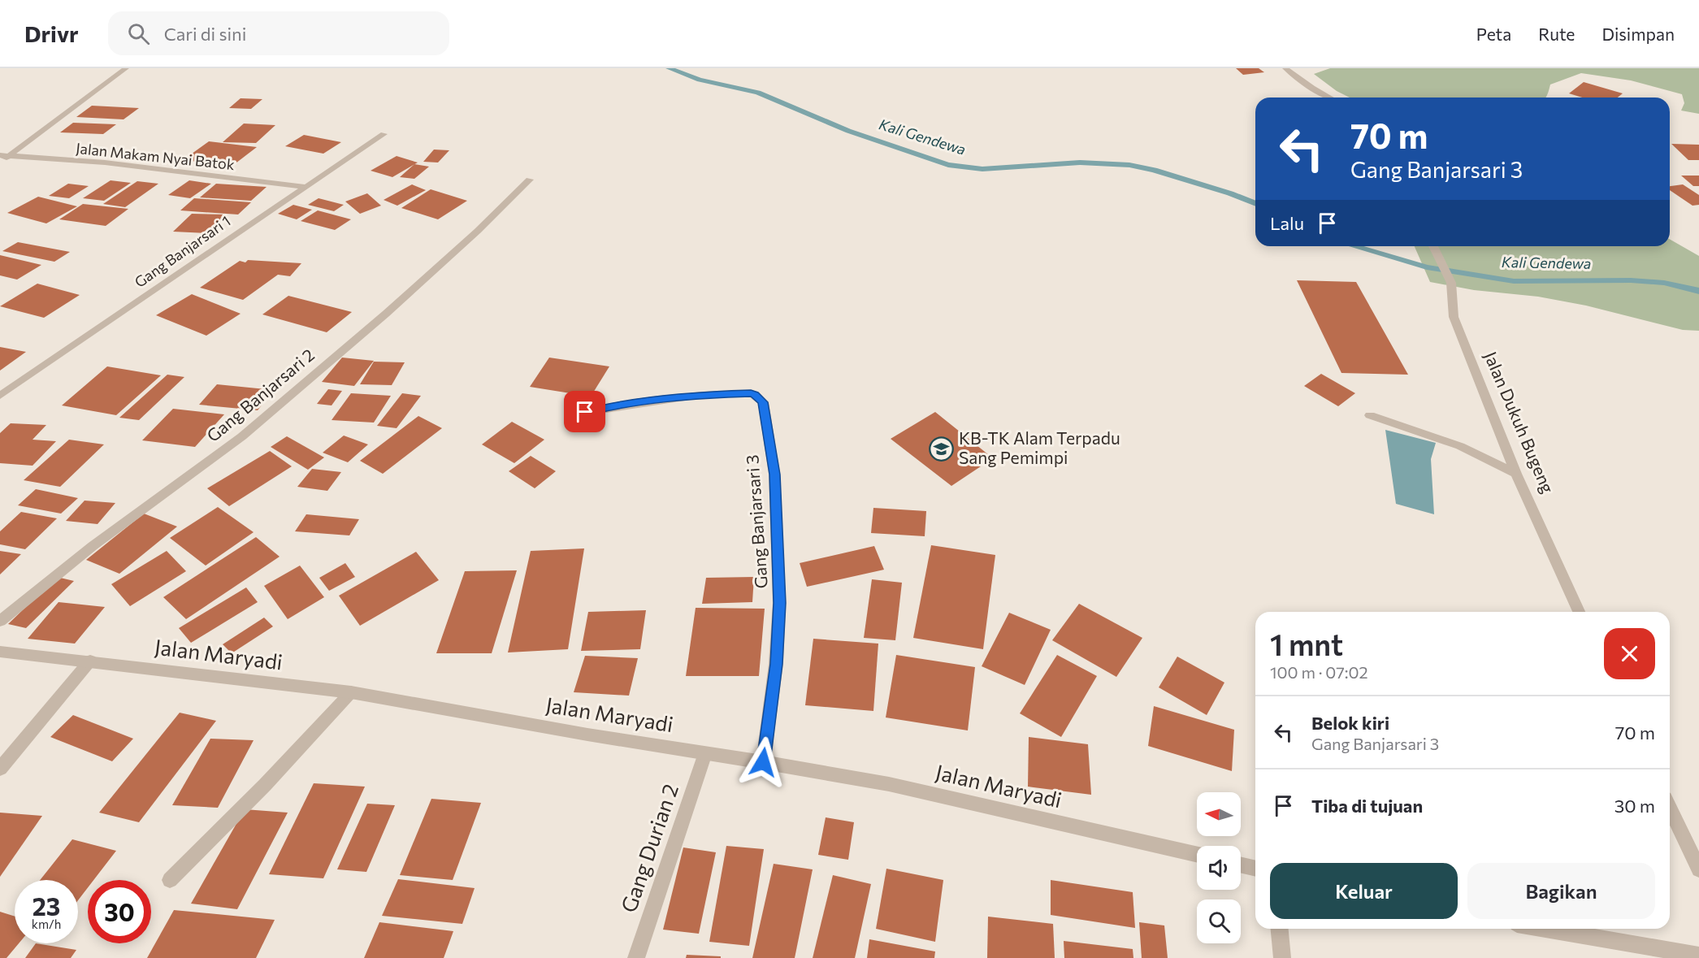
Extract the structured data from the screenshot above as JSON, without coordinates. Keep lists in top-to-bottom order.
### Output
{
  "streets": {
    "street": [
      "Jalan Makam Nyai Batok",
      "Gang Banjarsari 1",
      "Gang Banjarsari 2",
      "Jalan Dukuh Bugeng",
      "Gang Banjarsari 3",
      "Jalan Maryadi",
      "Gang Durian 2"
    ]
  },
  "crossings": [
    ["Jalan Makam Nyai Batok", "Gang Banjarsari 1"],
    ["Gang Banjarsari 3", "Jalan Maryadi"],
    ["Jalan Maryadi", "Gang Durian 2"]
  ],
  "water": ["Kali Gendewa"],
  "places": {
    "school or university": ["KB-TK Alam Terpadu Sang Pemimpi"]
  },
  "north": "left",
  "page": {
    "header": "Drivr",
    "search": "Cari di sini",
    "nav": ["Peta", "Rute", "Disimpan"],
    "turn": ["70 m", "Gang Banjarsari 3"],
    "then": "Lalu",
    "heading": ["1 mnt", "100 m · 07:02"],
    "list": [
      {
        "name": "Belok kiri",
        "note": "Gang Banjarsari 3",
        "value": "70 m"
      },
      {
        "name": "Tiba di tujuan",
        "value": "30 m"
      }
    ],
    "buttons": ["Keluar", "Bagikan"],
    "speed": "23 km/h",
    "limit": "30"
  }
}
